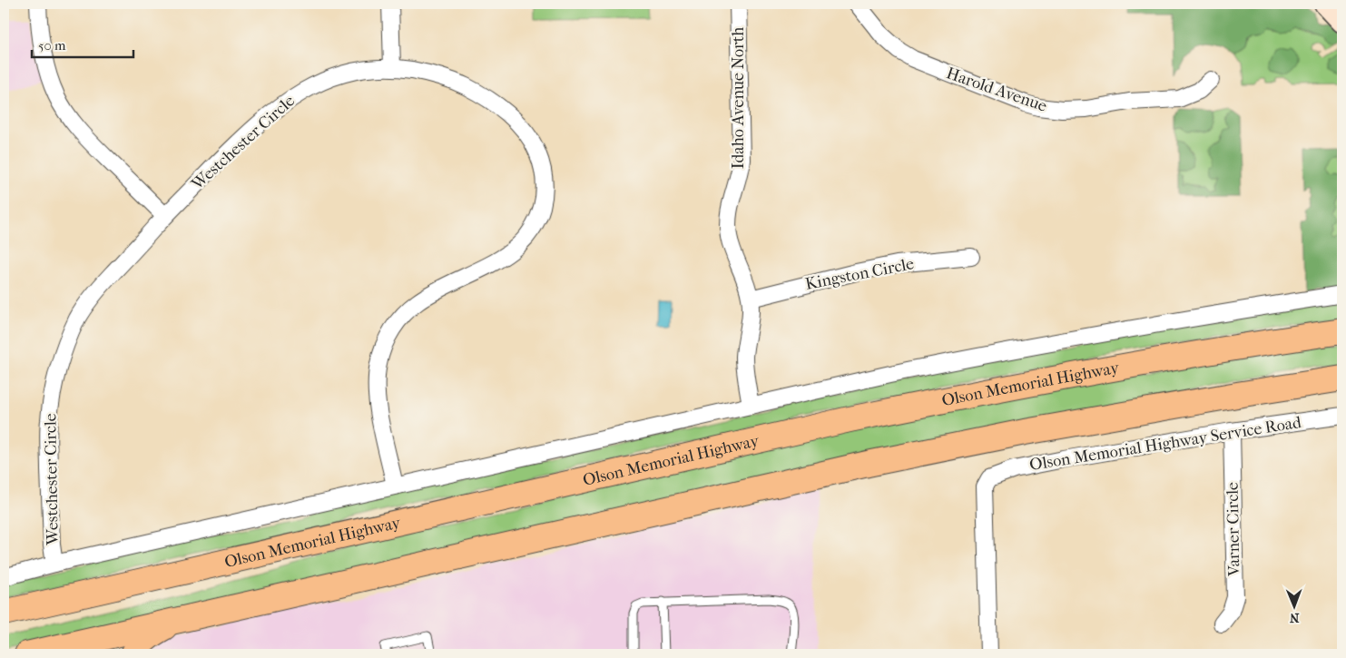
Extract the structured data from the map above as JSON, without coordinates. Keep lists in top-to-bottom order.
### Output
{
  "streets": {
    "highway": ["Olson Memorial Highway"],
    "street": [
      "Harold Avenue",
      "Idaho Avenue North",
      "Westchester Circle",
      "Kingston Circle",
      "Olson Memorial Highway Service Road",
      "Varner Circle"
    ]
  },
  "crossings": [
    ["Idaho Avenue North", "Kingston Circle"],
    ["Olson Memorial Highway Service Road", "Varner Circle"]
  ],
  "scale_bar": "50 m",
  "north": "bottom"
}
